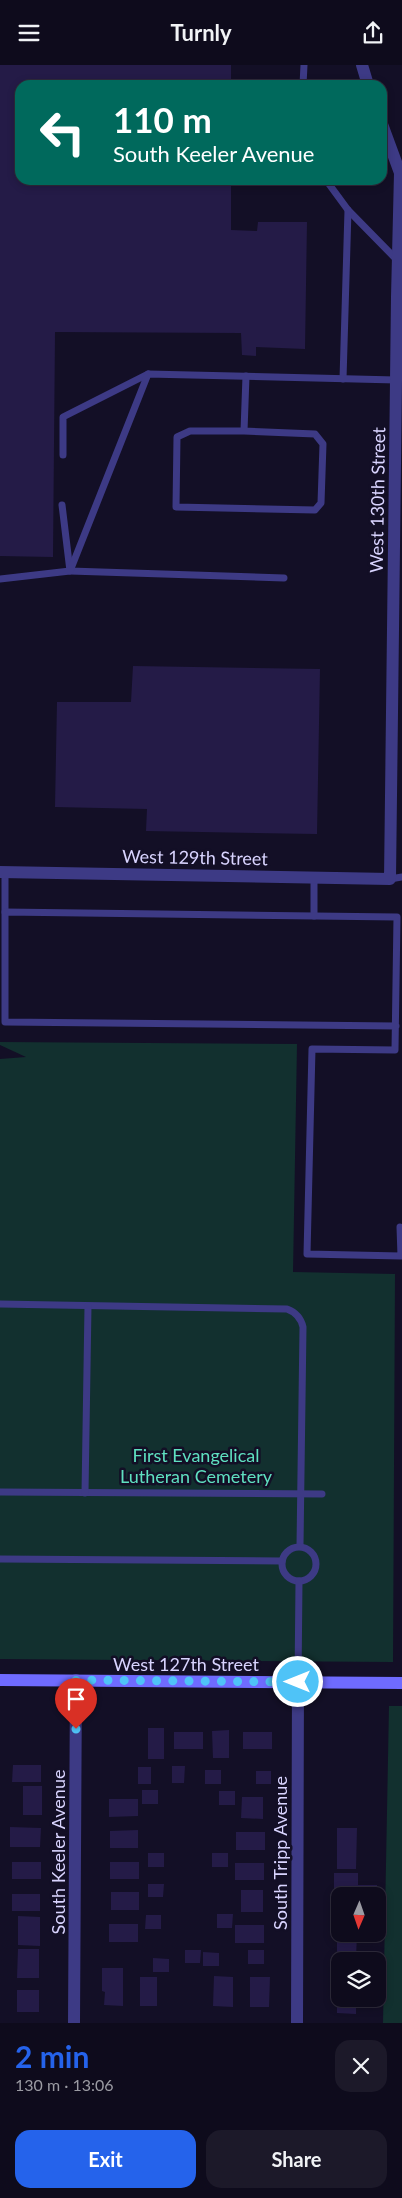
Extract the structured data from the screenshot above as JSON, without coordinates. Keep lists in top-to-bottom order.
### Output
{
  "streets": {
    "main road": ["West 127th Street"],
    "street": [
      "West 130th Street",
      "West 129th Street",
      "South Keeler Avenue",
      "South Tripp Avenue"
    ]
  },
  "crossings": [
    ["West 130th Street", "West 129th Street"],
    ["West 127th Street", "South Keeler Avenue"],
    ["West 127th Street", "South Tripp Avenue"]
  ],
  "parks": ["First Evangelical Lutheran Cemetery"],
  "north": "bottom",
  "page": {
    "header": "Turnly",
    "turn": ["110 m", "South Keeler Avenue"],
    "heading": ["2 min", "130 m · 13:06"],
    "buttons": ["Exit", "Share"]
  }
}
